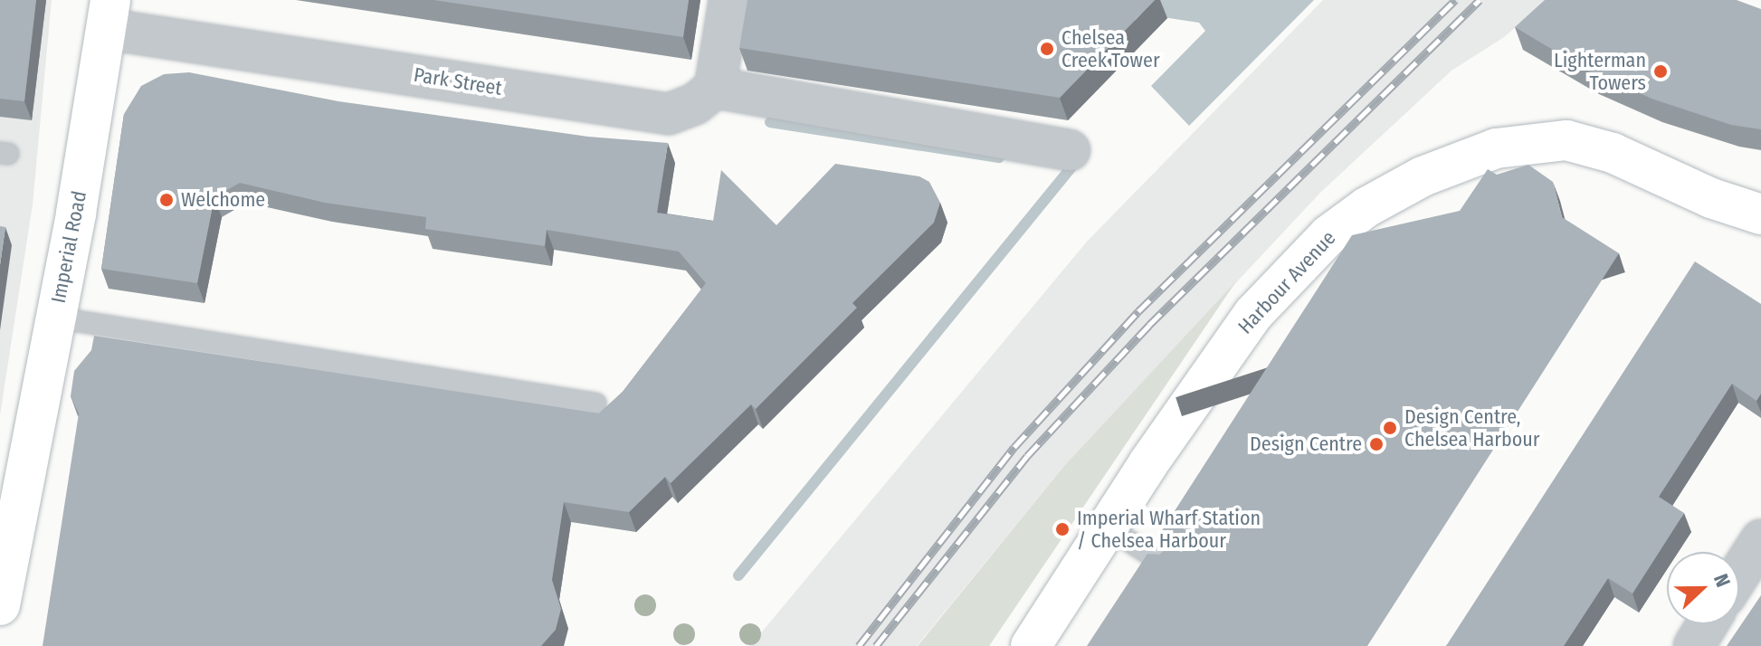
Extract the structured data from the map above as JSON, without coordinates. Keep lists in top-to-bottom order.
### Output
{
  "streets": {
    "street": ["Park Street", "Imperial Road", "Harbour Avenue"]
  },
  "crossings": [
    ["Park Street", "Imperial Road"]
  ],
  "places": [
    "Chelsea Creek Tower",
    "Lighterman Towers",
    "Welchome",
    "Design Centre, Chelsea Harbour",
    "Design Centre",
    "Imperial Wharf Station / Chelsea Harbour"
  ],
  "north": "right"
}
